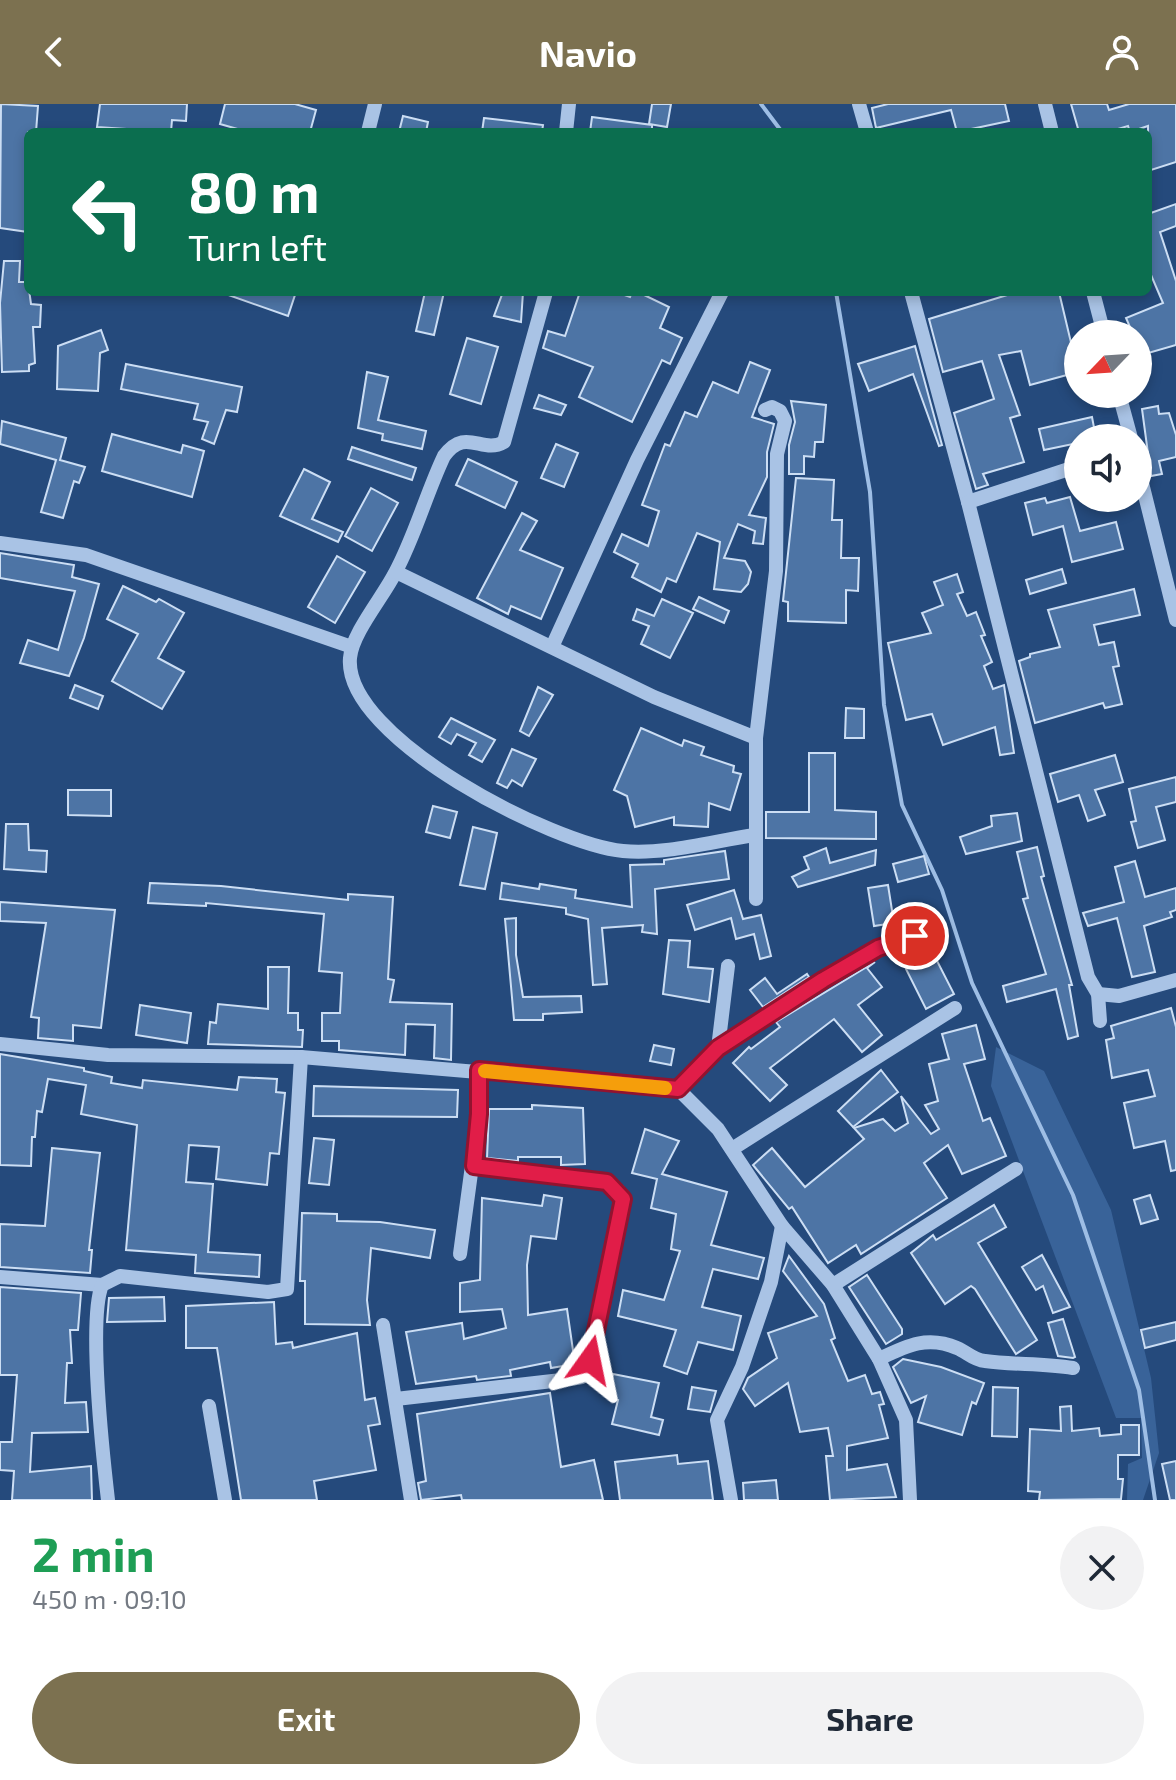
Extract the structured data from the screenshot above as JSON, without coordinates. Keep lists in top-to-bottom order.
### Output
{
  "north": "bottom left",
  "page": {
    "header": "Navio",
    "turn": ["80 m", "Turn left"],
    "heading": ["2 min", "450 m · 09:10"],
    "buttons": ["Exit", "Share"]
  }
}
